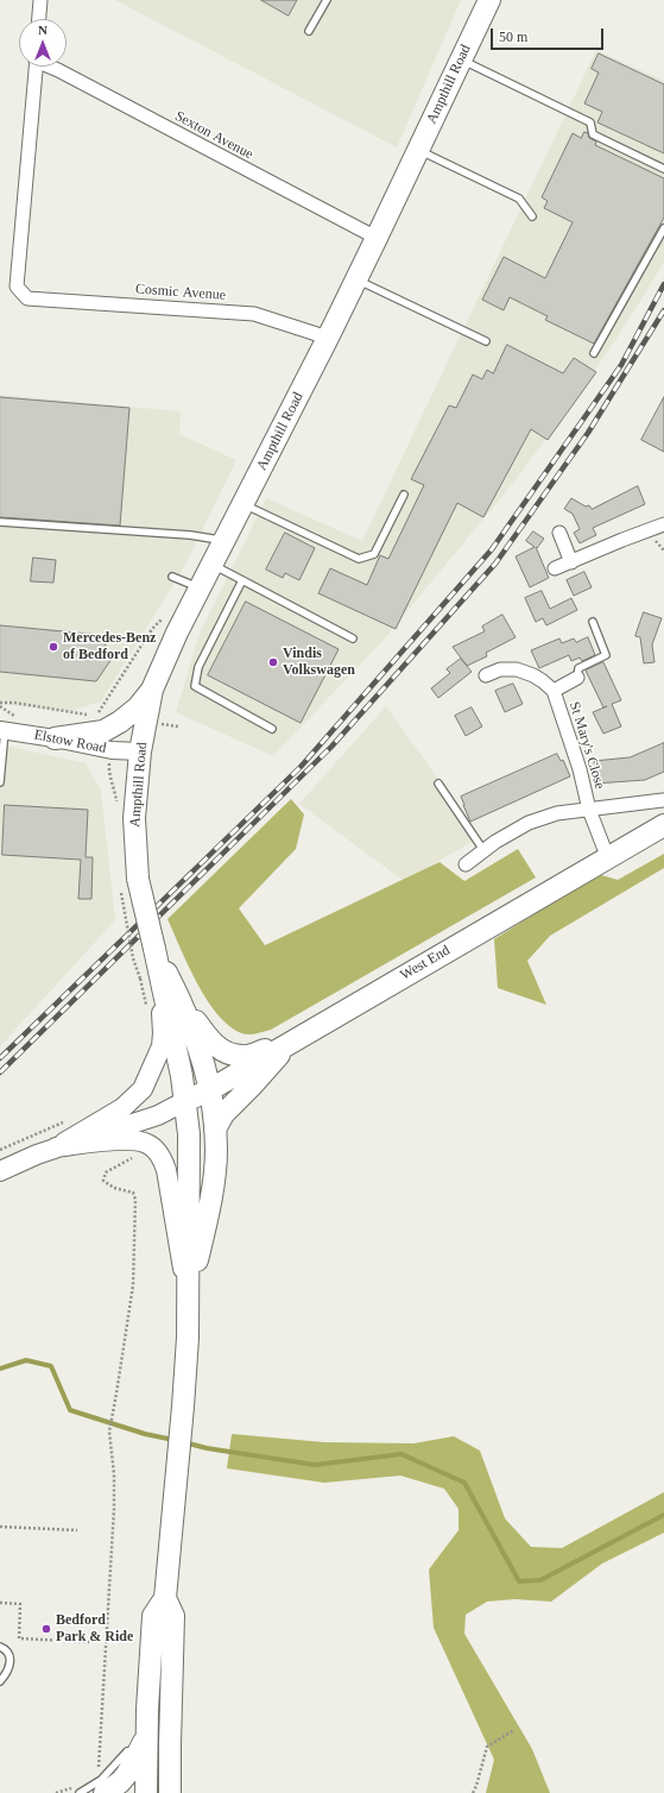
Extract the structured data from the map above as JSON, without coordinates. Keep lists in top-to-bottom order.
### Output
{
  "streets": {
    "main road": ["Ampthill Road", "West End"],
    "street": [
      "Sexton Avenue",
      "Cosmic Avenue",
      "Elstow Road",
      "St Mary's Close"
    ]
  },
  "crossings": [
    ["Ampthill Road", "Sexton Avenue"],
    ["Ampthill Road", "Cosmic Avenue"],
    ["Ampthill Road", "Elstow Road"]
  ],
  "places": ["Mercedes-Benz of Bedford", "Vindis Volkswagen", "Bedford Park & Ride"],
  "scale_bar": "50 m",
  "north": "top"
}
